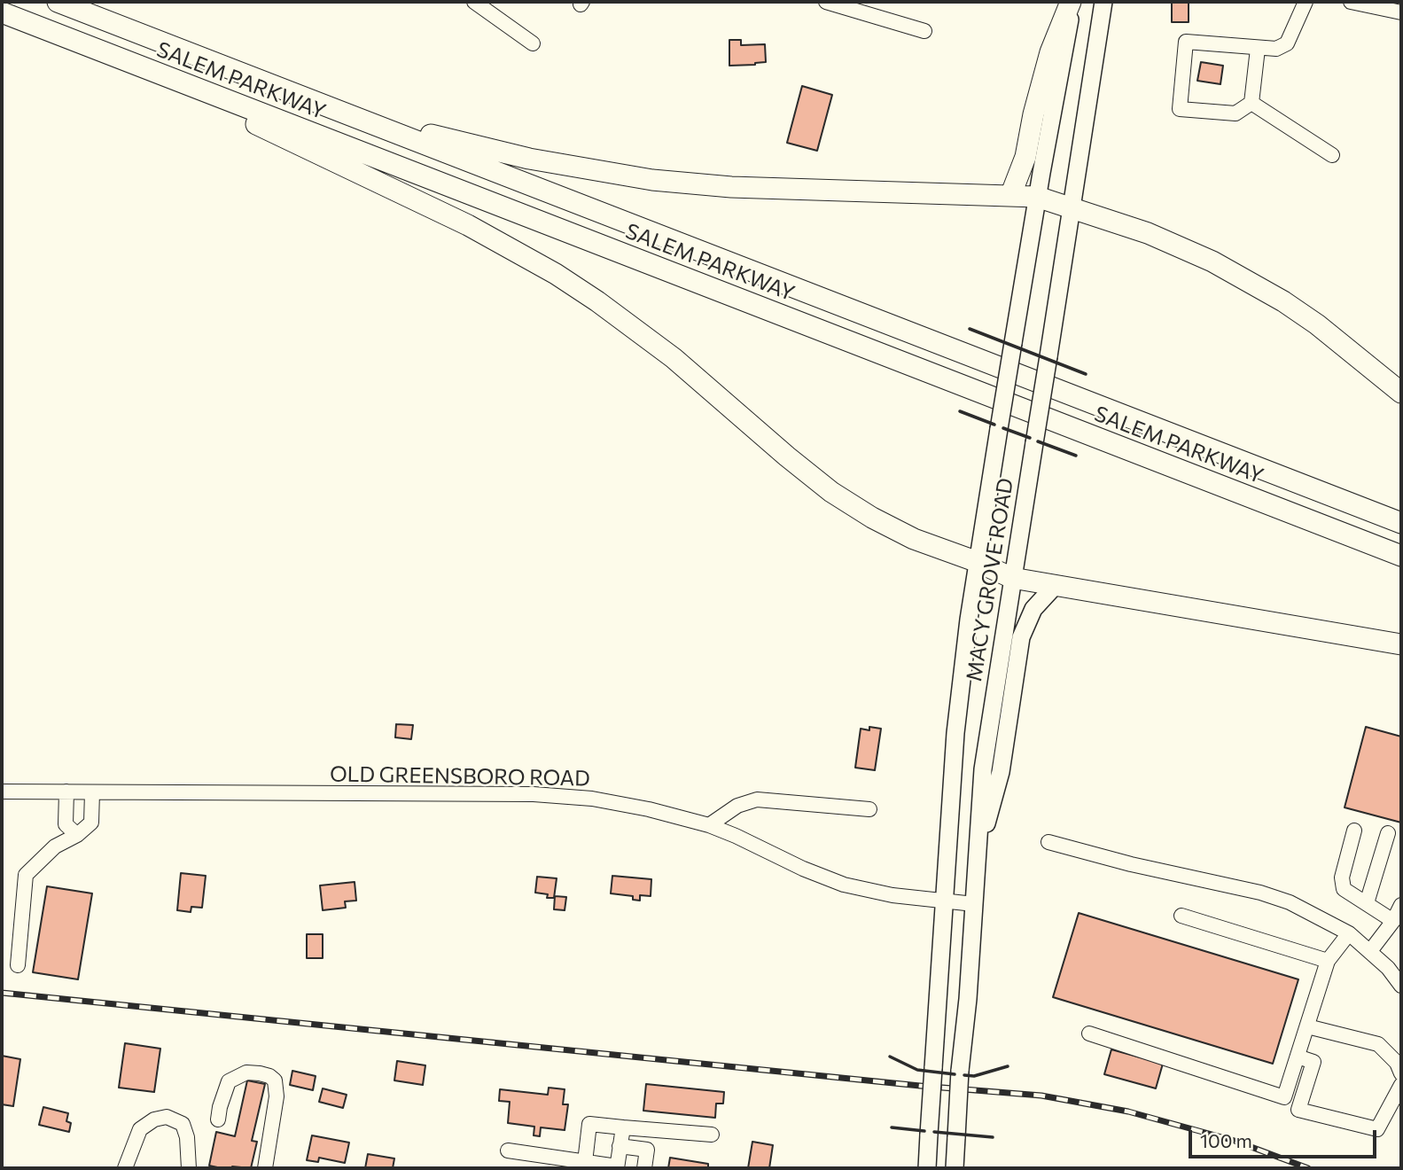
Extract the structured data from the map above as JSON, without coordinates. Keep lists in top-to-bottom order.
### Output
{
  "streets": {
    "highway": ["SALEM PARKWAY"],
    "main road": ["MACY GROVE ROAD"],
    "street": ["OLD GREENSBORO ROAD"]
  },
  "crossings": [
    ["MACY GROVE ROAD", "OLD GREENSBORO ROAD"]
  ],
  "scale_bar": "100 m"
}
